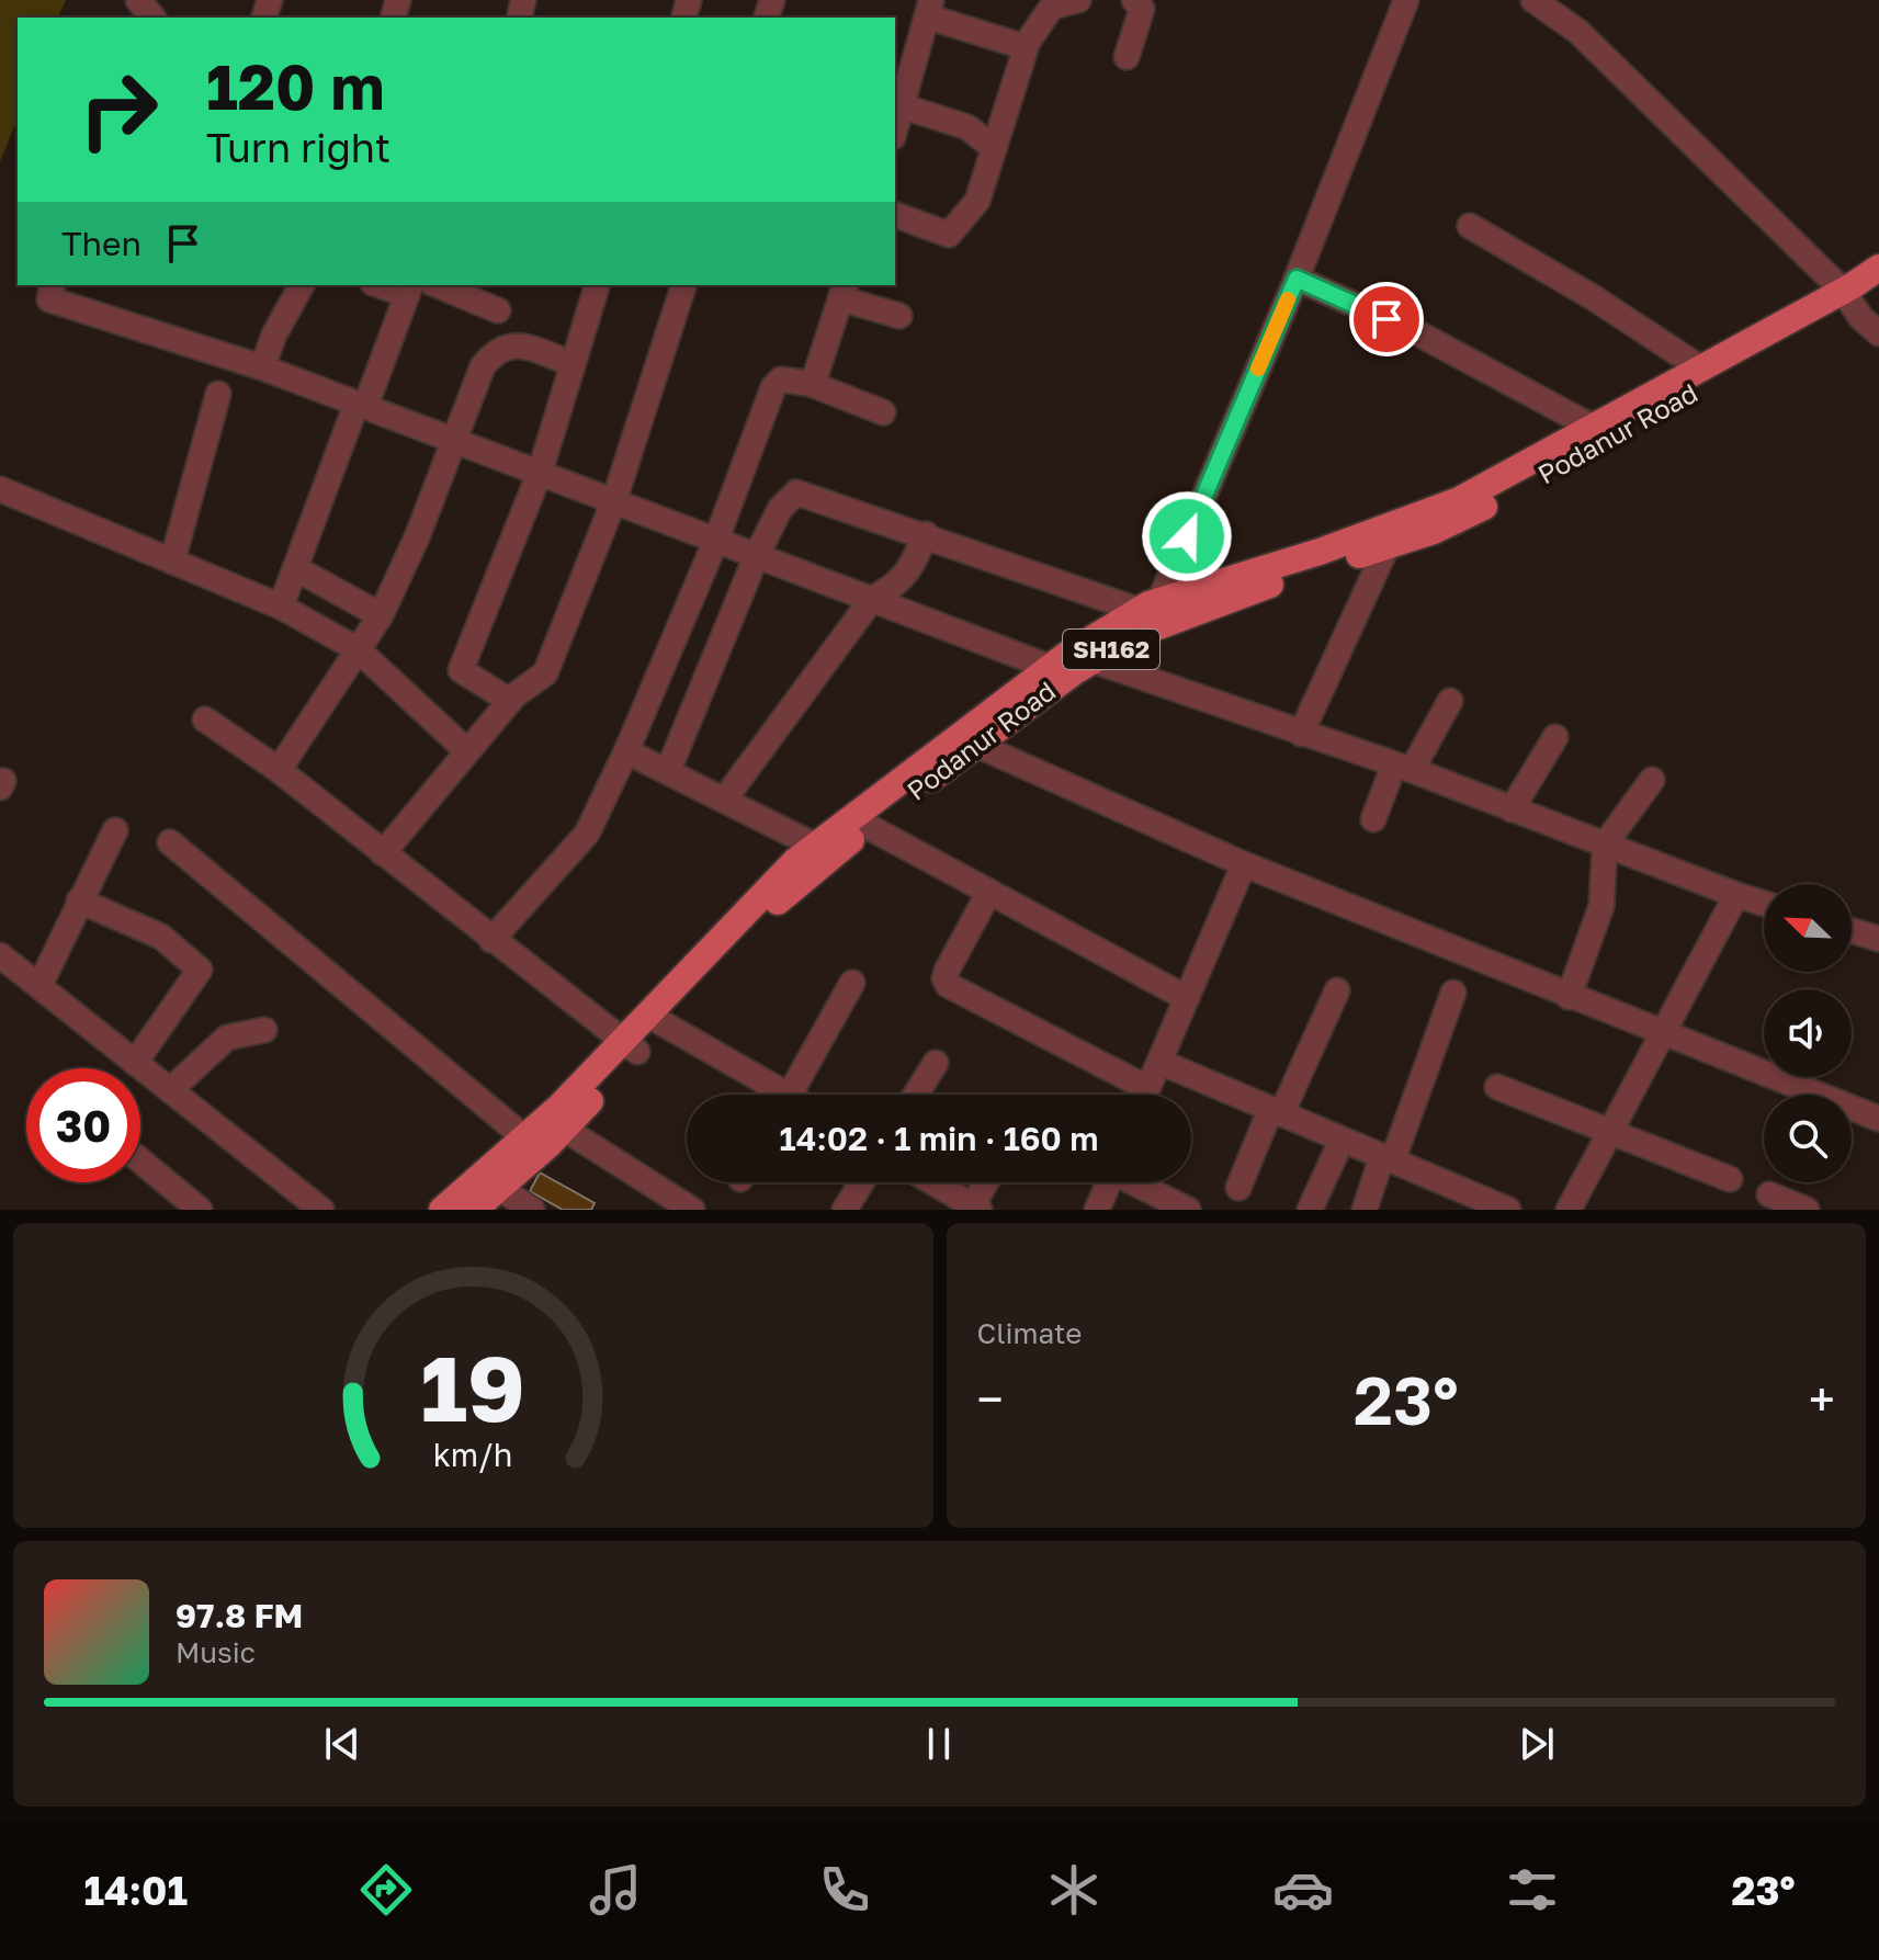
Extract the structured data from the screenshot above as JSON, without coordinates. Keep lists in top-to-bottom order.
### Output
{
  "streets": {
    "main road": ["Podanur Road", "SH162"]
  },
  "north": "top left",
  "page": {
    "turn": ["120 m", "Turn right"],
    "then": "Then",
    "limit": "30",
    "trip": "14:02 · 1 min · 160 m",
    "tile": "Climate",
    "heat": ["−", "23°", "+"],
    "song": ["97.8 FM", "Music"],
    "tabs": ["14:01", "23°"],
    "gauge": ["19", "km/h"]
  }
}
